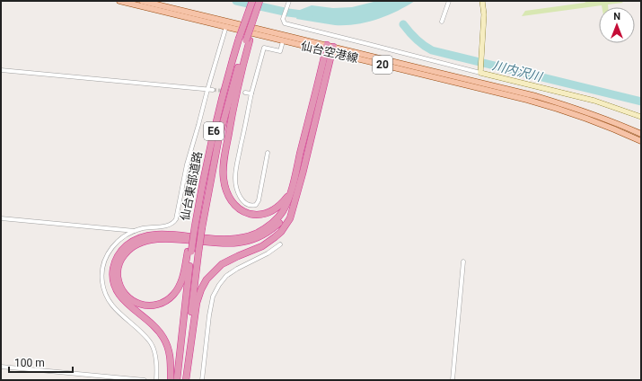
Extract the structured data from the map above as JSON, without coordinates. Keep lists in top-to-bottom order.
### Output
{
  "streets": {
    "highway": ["E6", "仙台東部道路"],
    "main road": ["仙台空港線", "20"]
  },
  "water": ["川内沢川"],
  "scale_bar": "100 m",
  "north": "top"
}
